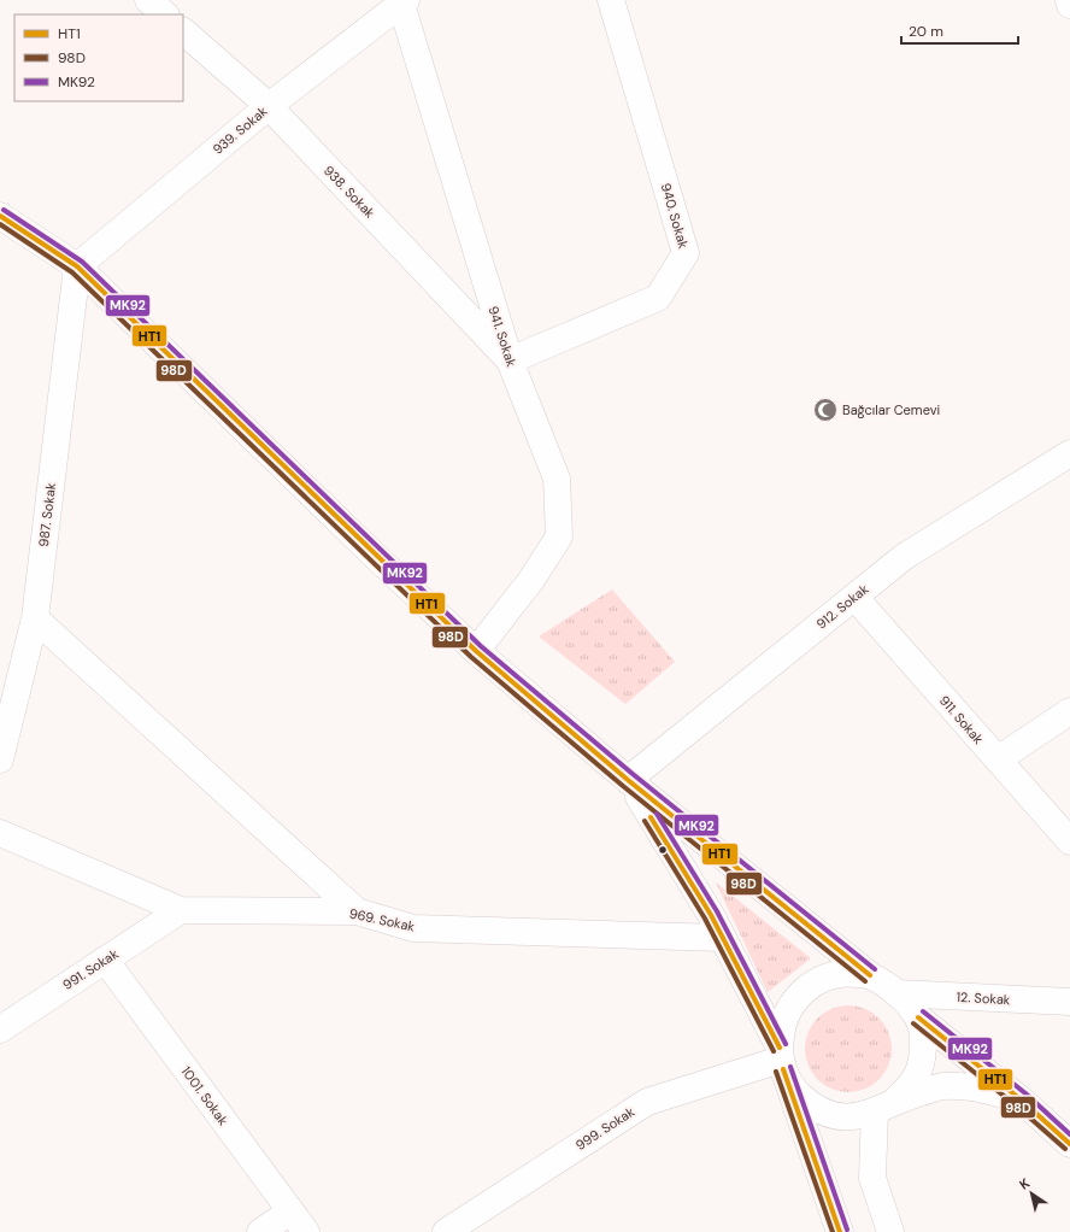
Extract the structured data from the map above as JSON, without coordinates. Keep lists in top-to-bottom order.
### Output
{
  "streets": {
    "street": [
      "939. Sokak",
      "938. Sokak",
      "940. Sokak",
      "941. Sokak",
      "987. Sokak",
      "912. Sokak",
      "911. Sokak",
      "969. Sokak",
      "991. Sokak",
      "12. Sokak",
      "1001. Sokak",
      "999. Sokak"
    ]
  },
  "crossings": [
    ["939. Sokak", "938. Sokak"],
    ["939. Sokak", "941. Sokak"],
    ["939. Sokak", "987. Sokak"],
    ["938. Sokak", "940. Sokak"],
    ["938. Sokak", "941. Sokak"],
    ["940. Sokak", "941. Sokak"],
    ["912. Sokak", "911. Sokak"],
    ["969. Sokak", "991. Sokak"],
    ["991. Sokak", "1001. Sokak"],
    ["12. Sokak", "999. Sokak"]
  ],
  "places": {
    "mosque": ["Bağcılar Cemevi"]
  },
  "lines": ["transit line MK92", "transit line HT1", "transit line 98D"],
  "legend": ["HT1", "98D", "MK92"],
  "scale_bar": "20 m",
  "north": "top left"
}
